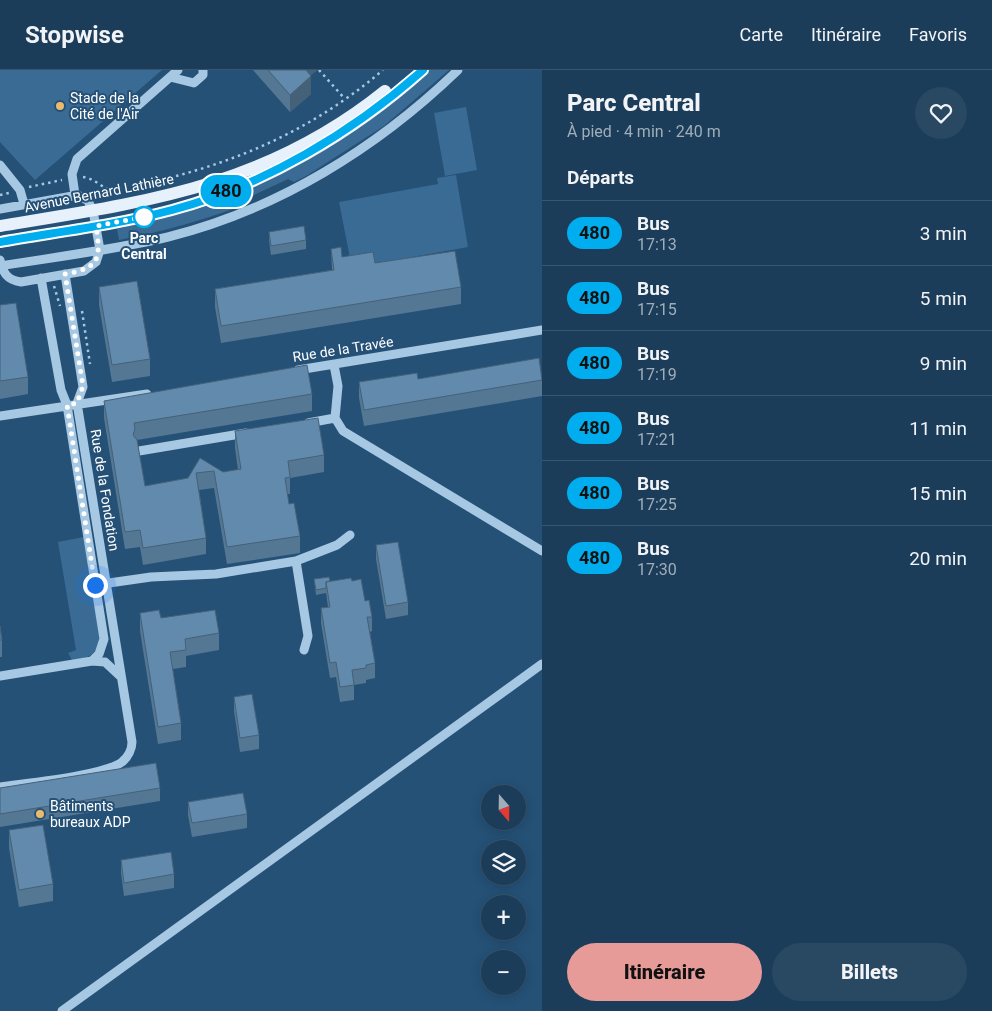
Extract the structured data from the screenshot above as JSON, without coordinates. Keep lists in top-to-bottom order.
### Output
{
  "streets": {
    "main road": ["Avenue Bernard Lathière"],
    "street": ["Rue de la Travée", "Rue de la Fondation"]
  },
  "places": ["Stade de la Cité de l'Air", "Parc Central", "Bâtiments bureaux ADP"],
  "lines": ["bus line 480"],
  "north": "bottom",
  "page": {
    "header": "Stopwise",
    "nav": ["Carte", "Itinéraire", "Favoris"],
    "on_map": "480",
    "heading": [
      ["Parc Central", "À pied · 4 min · 240 m"],
      "Départs"
    ],
    "list": [
      {
        "mark": "480",
        "name": "Bus",
        "note": "17:13",
        "value": "3 min"
      },
      {
        "mark": "480",
        "name": "Bus",
        "note": "17:15",
        "value": "5 min"
      },
      {
        "mark": "480",
        "name": "Bus",
        "note": "17:19",
        "value": "9 min"
      },
      {
        "mark": "480",
        "name": "Bus",
        "note": "17:21",
        "value": "11 min"
      },
      {
        "mark": "480",
        "name": "Bus",
        "note": "17:25",
        "value": "15 min"
      },
      {
        "mark": "480",
        "name": "Bus",
        "note": "17:30",
        "value": "20 min"
      }
    ],
    "map_buttons": ["+", "−"],
    "buttons": ["Itinéraire", "Billets"]
  }
}
